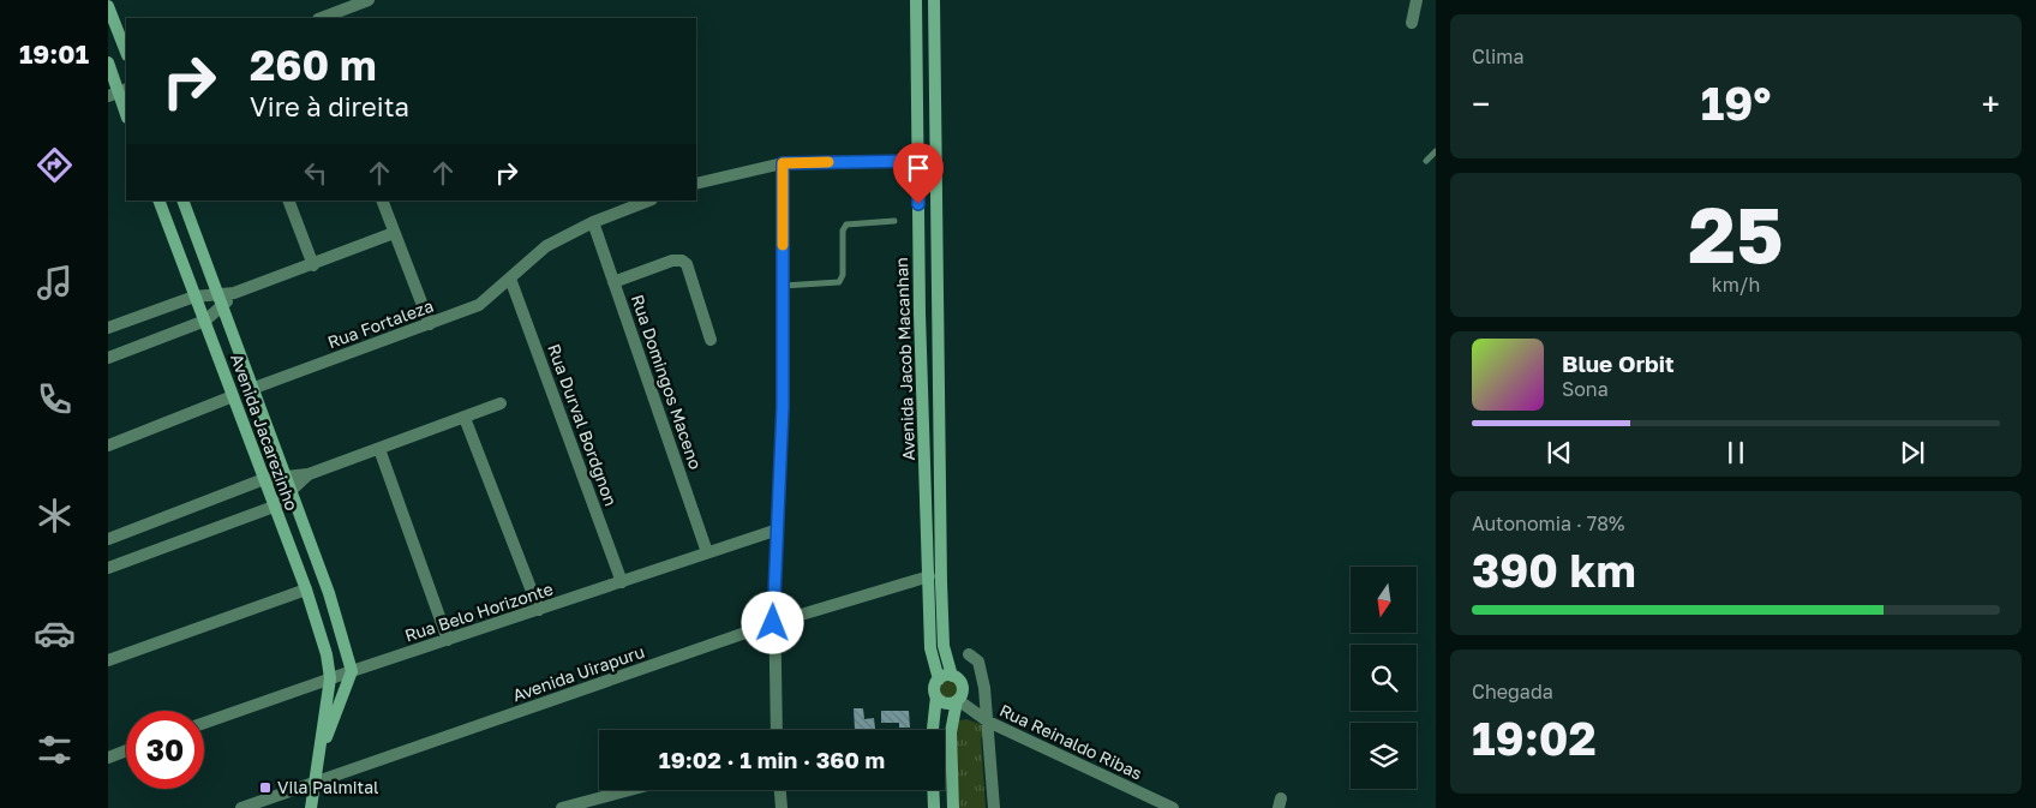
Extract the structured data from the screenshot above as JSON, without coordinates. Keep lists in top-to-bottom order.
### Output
{
  "streets": {
    "main road": ["Avenida Jacob Macanhan", "Avenida Jacarezinho"],
    "street": [
      "Rua Fortaleza",
      "Rua Domingos Maceno",
      "Rua Durval Bordgnon",
      "Rua Belo Horizonte",
      "Avenida Uirapuru",
      "Rua Reinaldo Ribas"
    ]
  },
  "crossings": [
    ["Rua Fortaleza", "Rua Domingos Maceno"],
    ["Rua Fortaleza", "Rua Durval Bordgnon"],
    ["Rua Fortaleza", "Avenida Jacarezinho"],
    ["Avenida Jacob Macanhan", "Avenida Uirapuru"],
    ["Avenida Jacob Macanhan", "Rua Reinaldo Ribas"],
    ["Rua Domingos Maceno", "Rua Belo Horizonte"],
    ["Rua Durval Bordgnon", "Rua Belo Horizonte"],
    ["Avenida Jacarezinho", "Rua Belo Horizonte"]
  ],
  "places": {
    "transit": ["Vila Palmital"]
  },
  "north": "bottom",
  "page": {
    "tabs": "19:01",
    "tile": [
      "Clima",
      ["25", "km/h"],
      ["Autonomia · 78%", "390 km"],
      ["Chegada", "19:02"]
    ],
    "turn": ["260 m", "Vire à direita"],
    "heat": ["−", "19°", "+"],
    "song": ["Blue Orbit", "Sona"],
    "limit": "30",
    "trip": "19:02 · 1 min · 360 m"
  }
}
